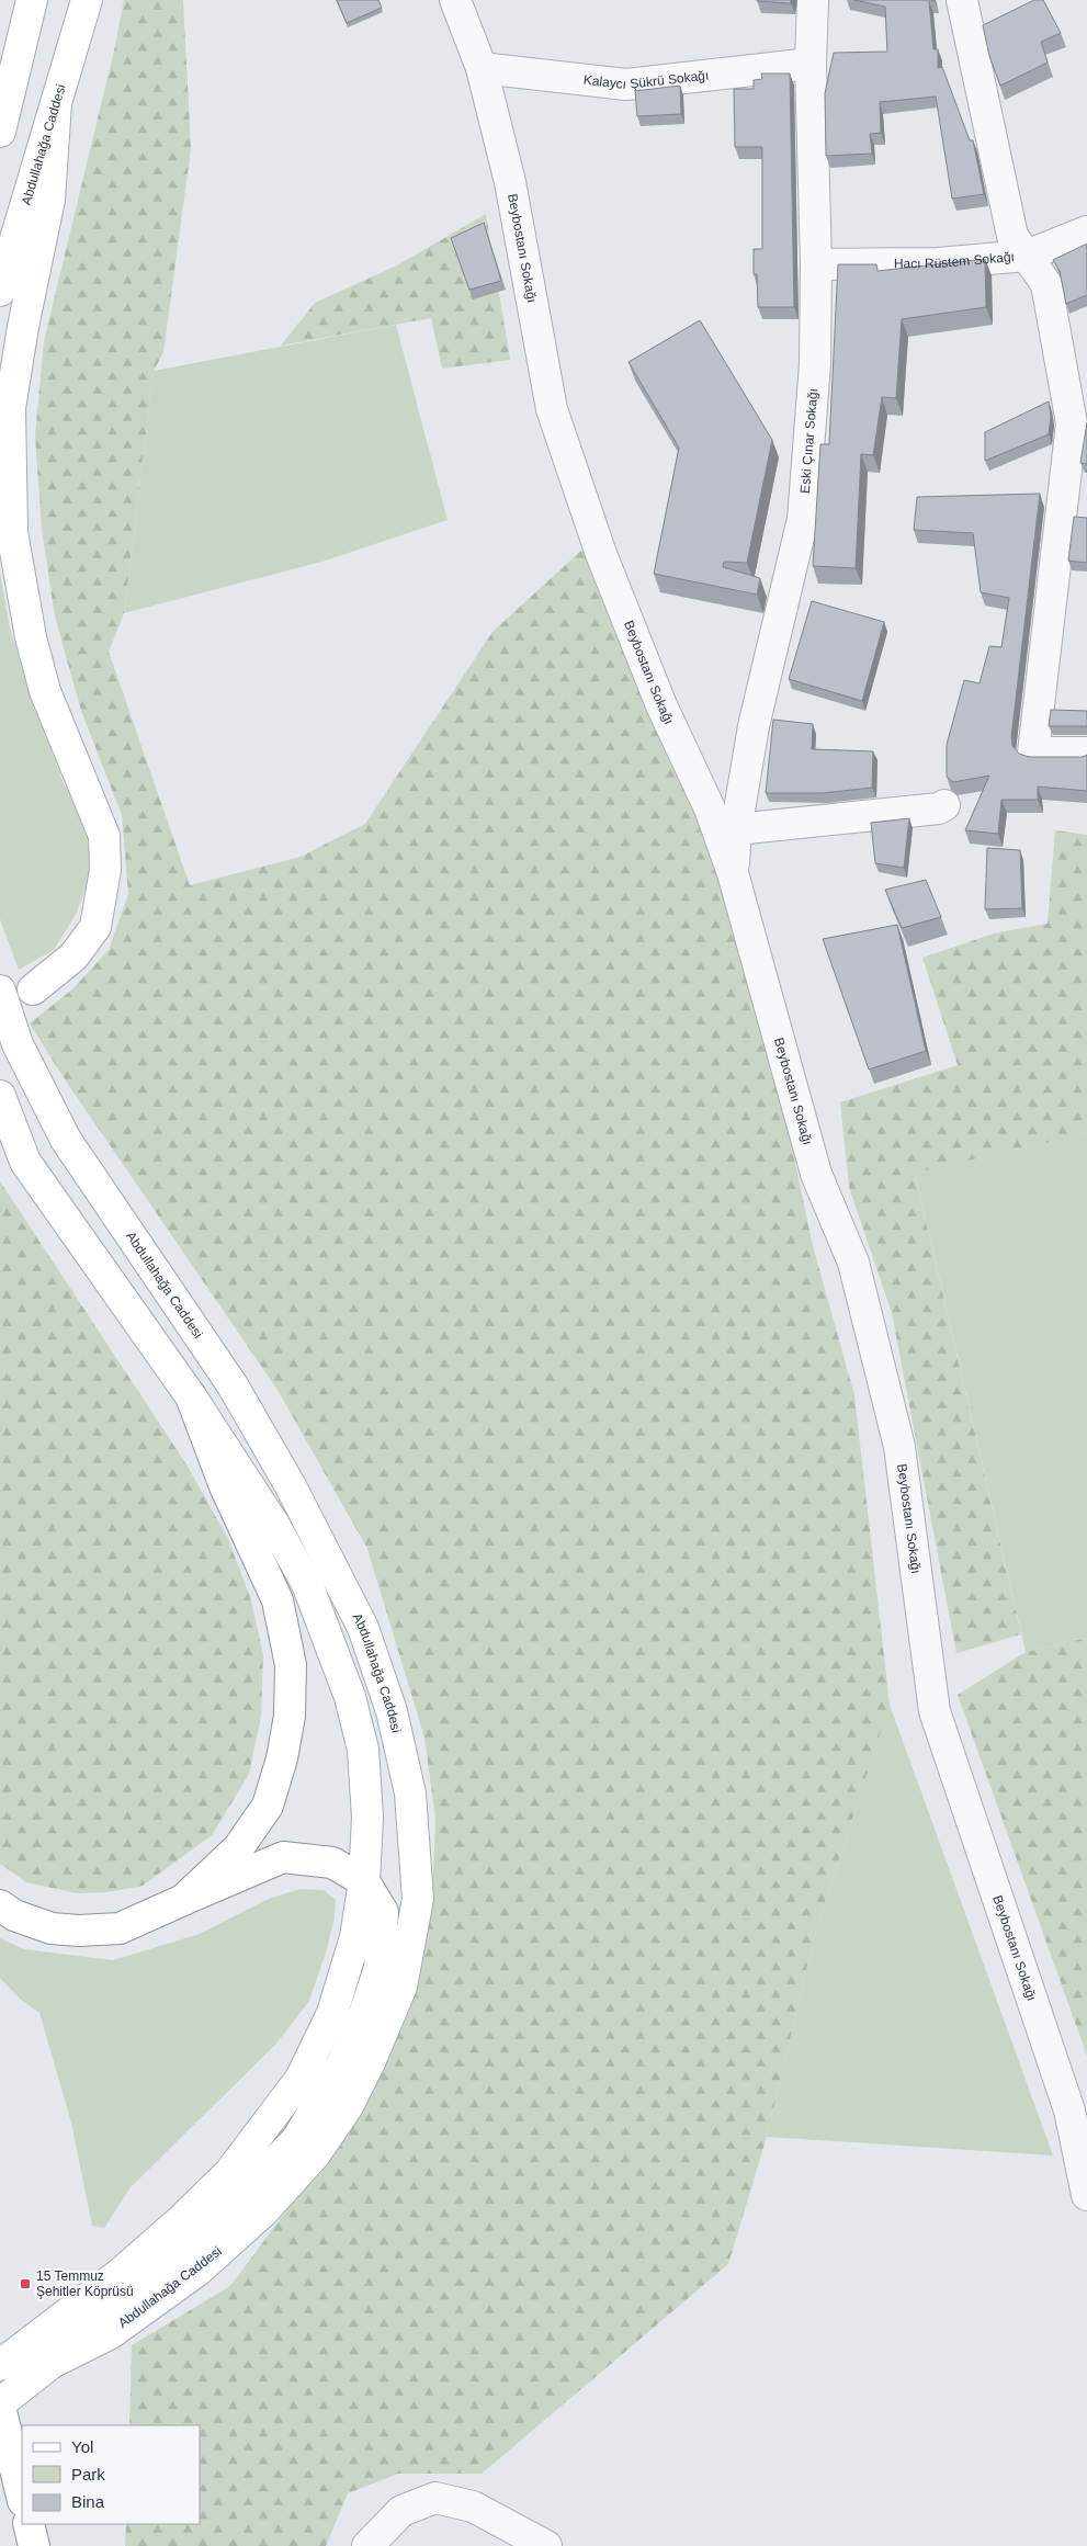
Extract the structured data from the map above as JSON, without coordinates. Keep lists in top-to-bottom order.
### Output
{
  "streets": {
    "main road": ["Abdullahağa Caddesi"],
    "street": [
      "Kalaycı Şükrü Sokağı",
      "Beybostanı Sokağı",
      "Hacı Rüstem Sokağı",
      "Eski Çınar Sokağı"
    ]
  },
  "crossings": [
    ["Kalaycı Şükrü Sokağı", "Beybostanı Sokağı"],
    ["Kalaycı Şükrü Sokağı", "Eski Çınar Sokağı"],
    ["Beybostanı Sokağı", "Eski Çınar Sokağı"],
    ["Hacı Rüstem Sokağı", "Eski Çınar Sokağı"]
  ],
  "places": {
    "transit": ["15 Temmuz Şehitler Köprüsü"]
  },
  "legend": ["Yol", "Park", "Bina"]
}
